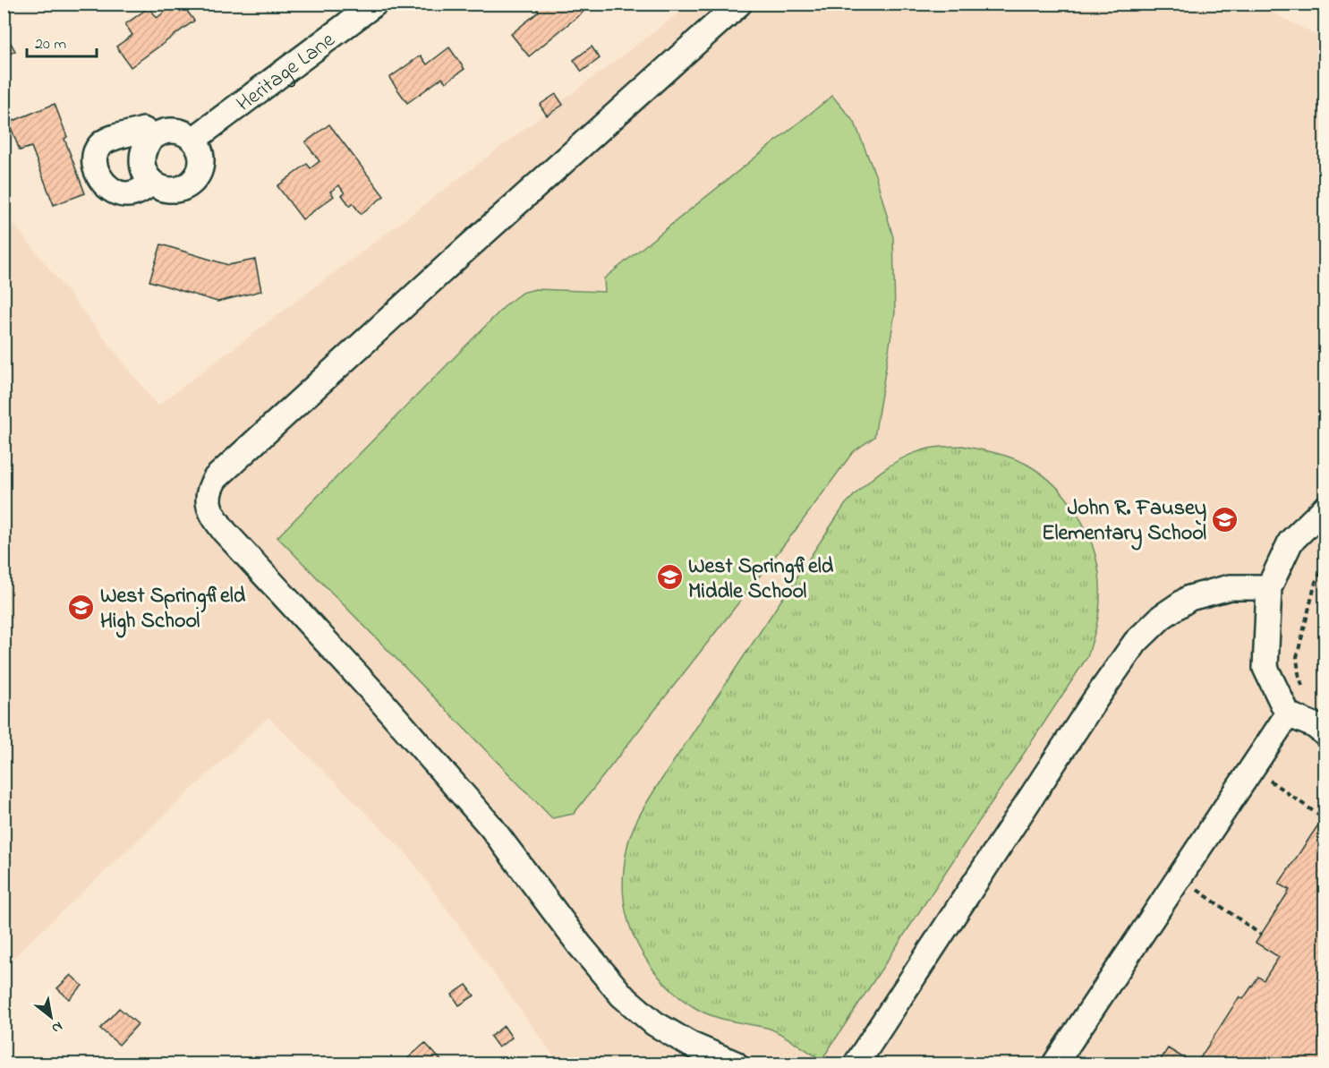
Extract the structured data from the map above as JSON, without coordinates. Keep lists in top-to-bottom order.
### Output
{
  "streets": {
    "street": ["Heritage Lane"]
  },
  "places": {
    "school or university": ["John R. Fausey Elementary School", "West Springfield Middle School", "West Springfield High School"]
  },
  "scale_bar": "20 m",
  "north": "bottom right"
}
